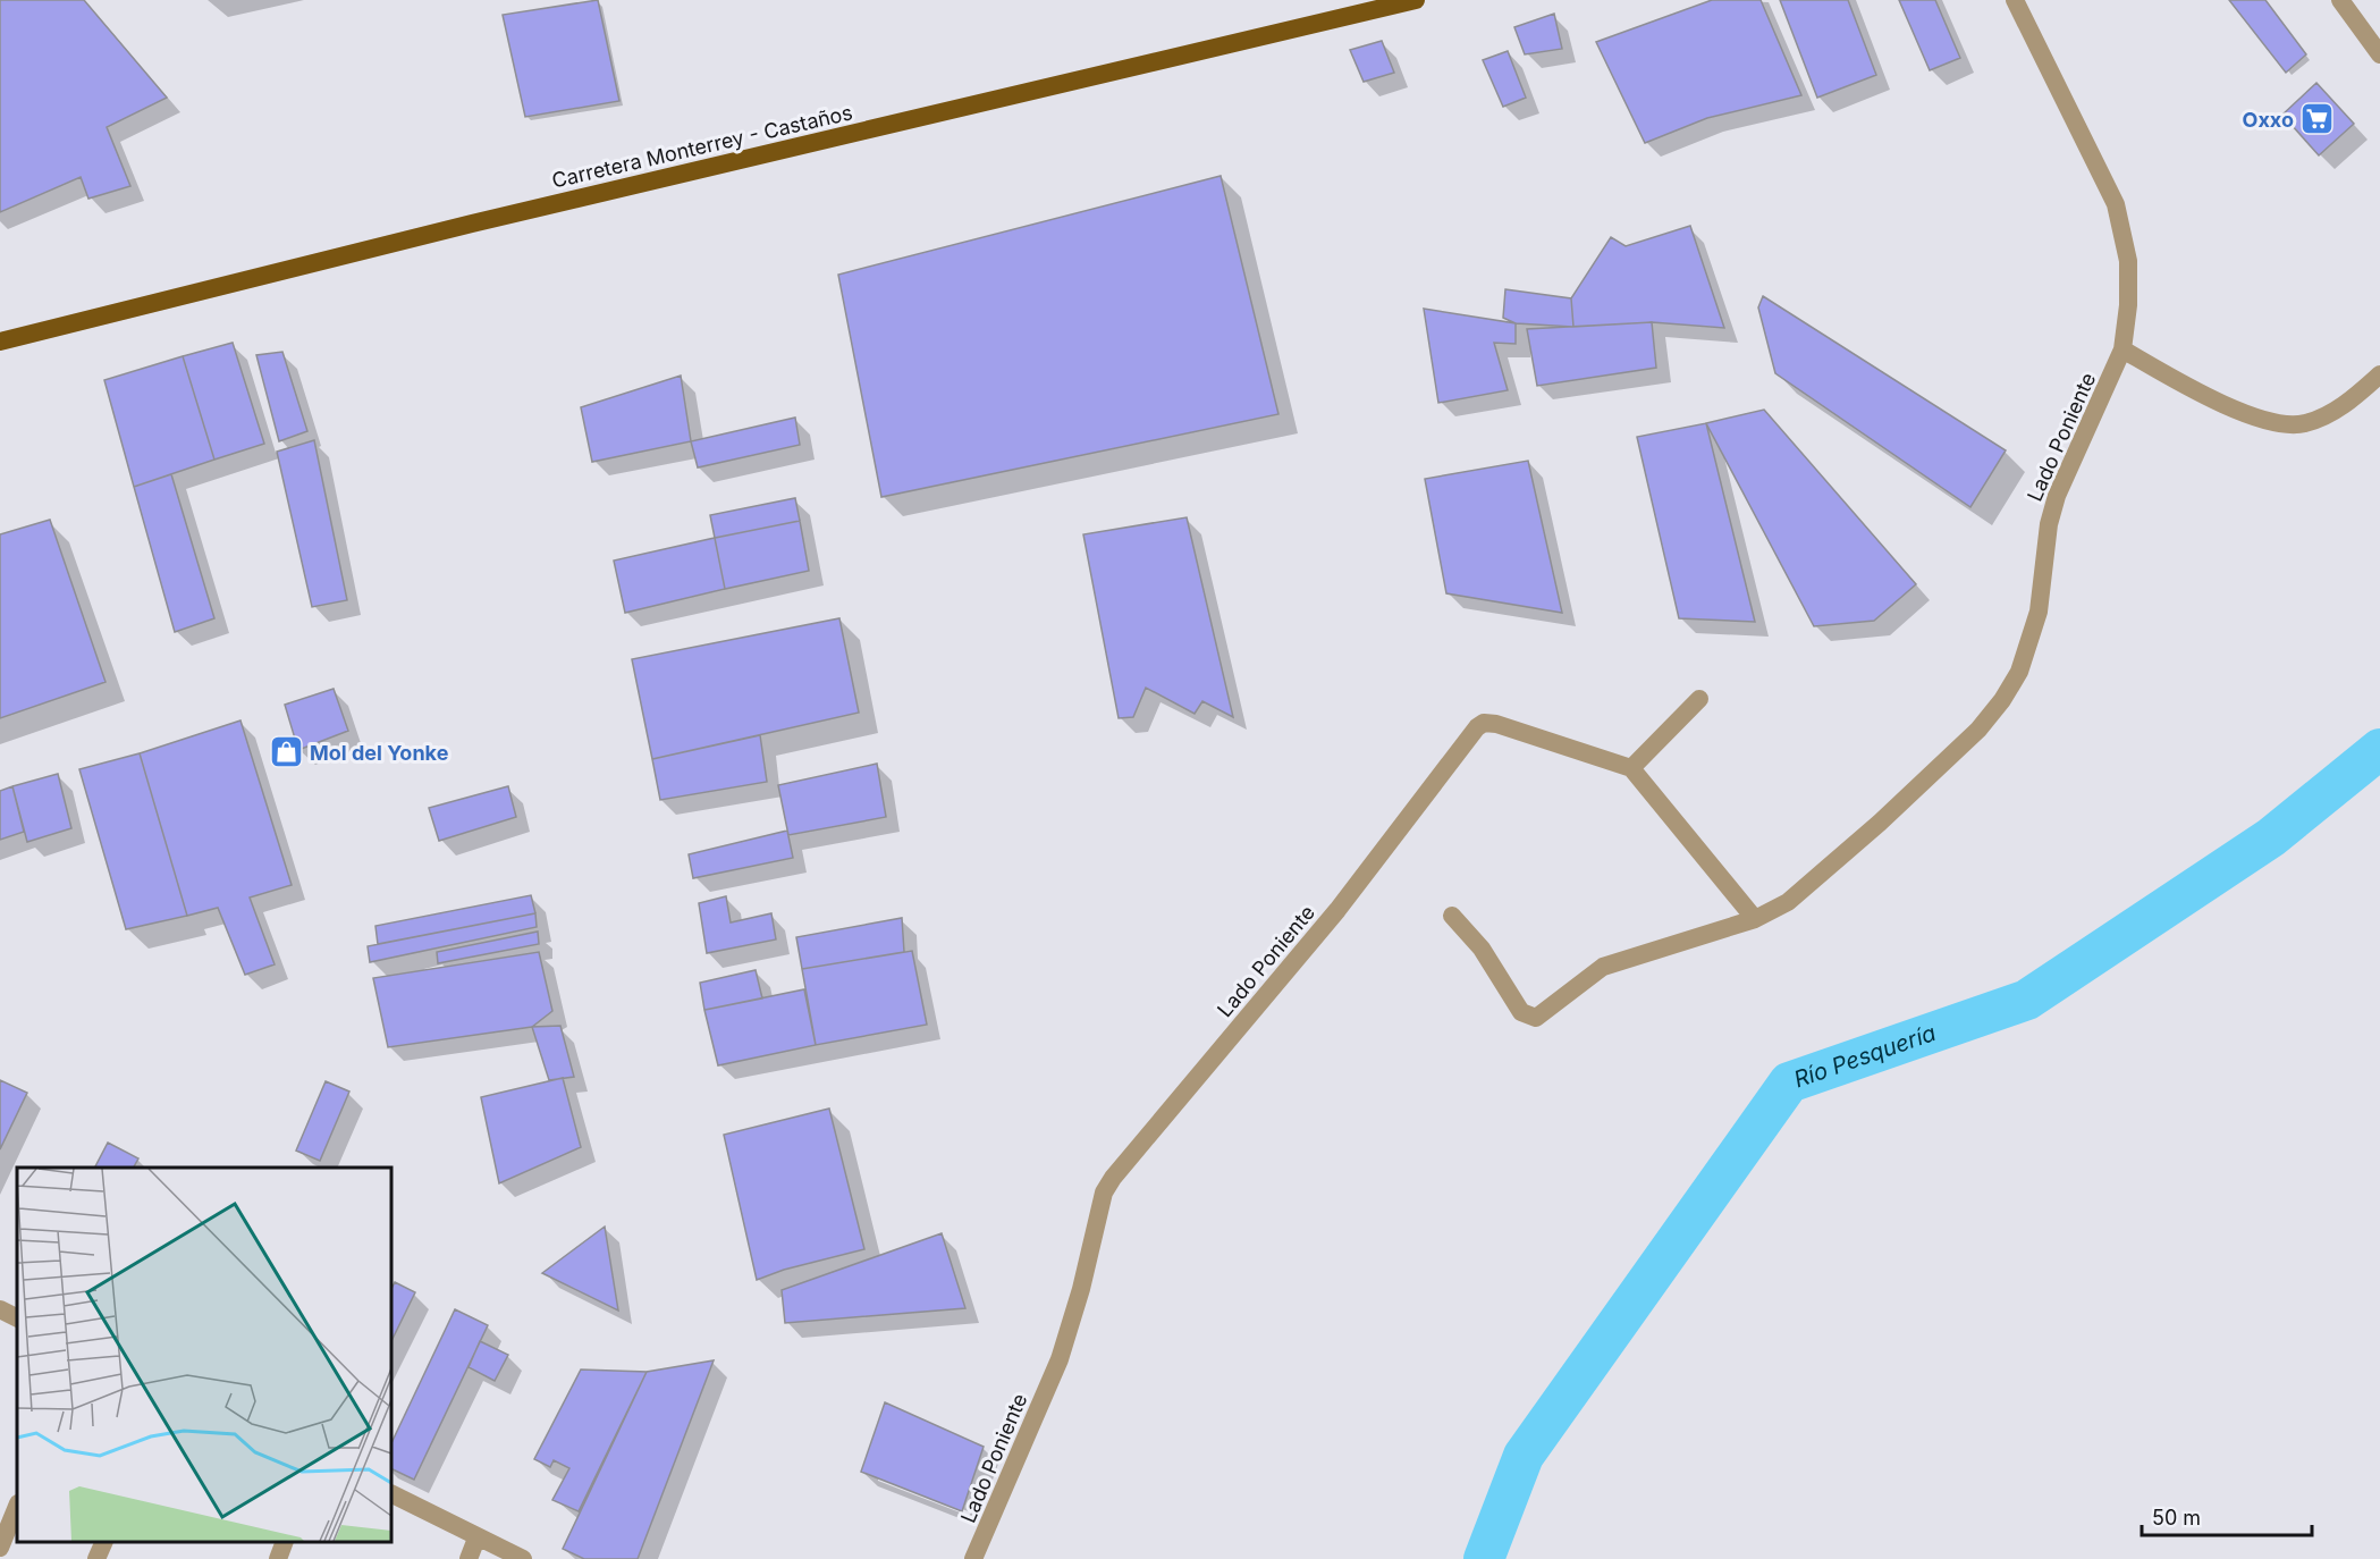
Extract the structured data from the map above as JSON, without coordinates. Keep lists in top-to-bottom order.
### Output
{
  "streets": {
    "main road": ["Carretera Monterrey - Castaños"],
    "street": ["Lado Poniente"]
  },
  "water": ["Río Pesquería"],
  "places": {
    "supermarket": ["Oxxo"],
    "shop": ["Mol del Yonke"]
  },
  "scale_bar": "50 m"
}
